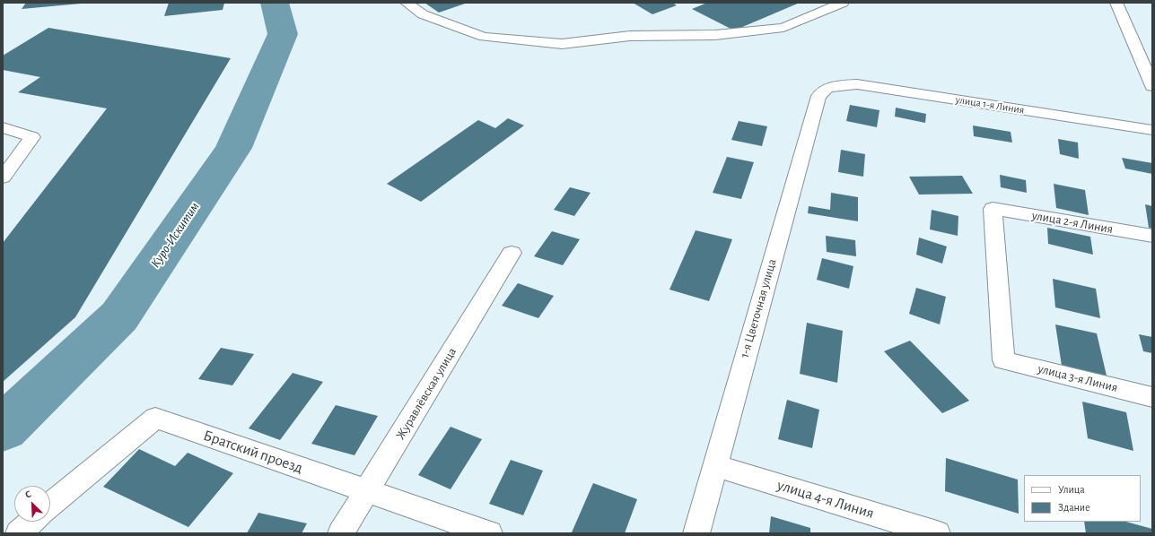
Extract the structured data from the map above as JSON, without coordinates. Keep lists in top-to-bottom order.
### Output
{
  "streets": {
    "main road": [
      "улица 1-я Линия",
      "улица 2-я Линия",
      "1-я Цветочная улица",
      "улица 3-я Линия",
      "Журавлёвская улица",
      "Братский проезд",
      "улица 4-я Линия"
    ]
  },
  "crossings": [
    ["улица 1-я Линия", "1-я Цветочная улица"],
    ["улица 2-я Линия", "улица 3-я Линия"],
    ["1-я Цветочная улица", "улица 4-я Линия"],
    ["Журавлёвская улица", "Братский проезд"]
  ],
  "water": ["Куро-Искитим"],
  "legend": ["Улица", "Здание"],
  "north": "top left"
}
